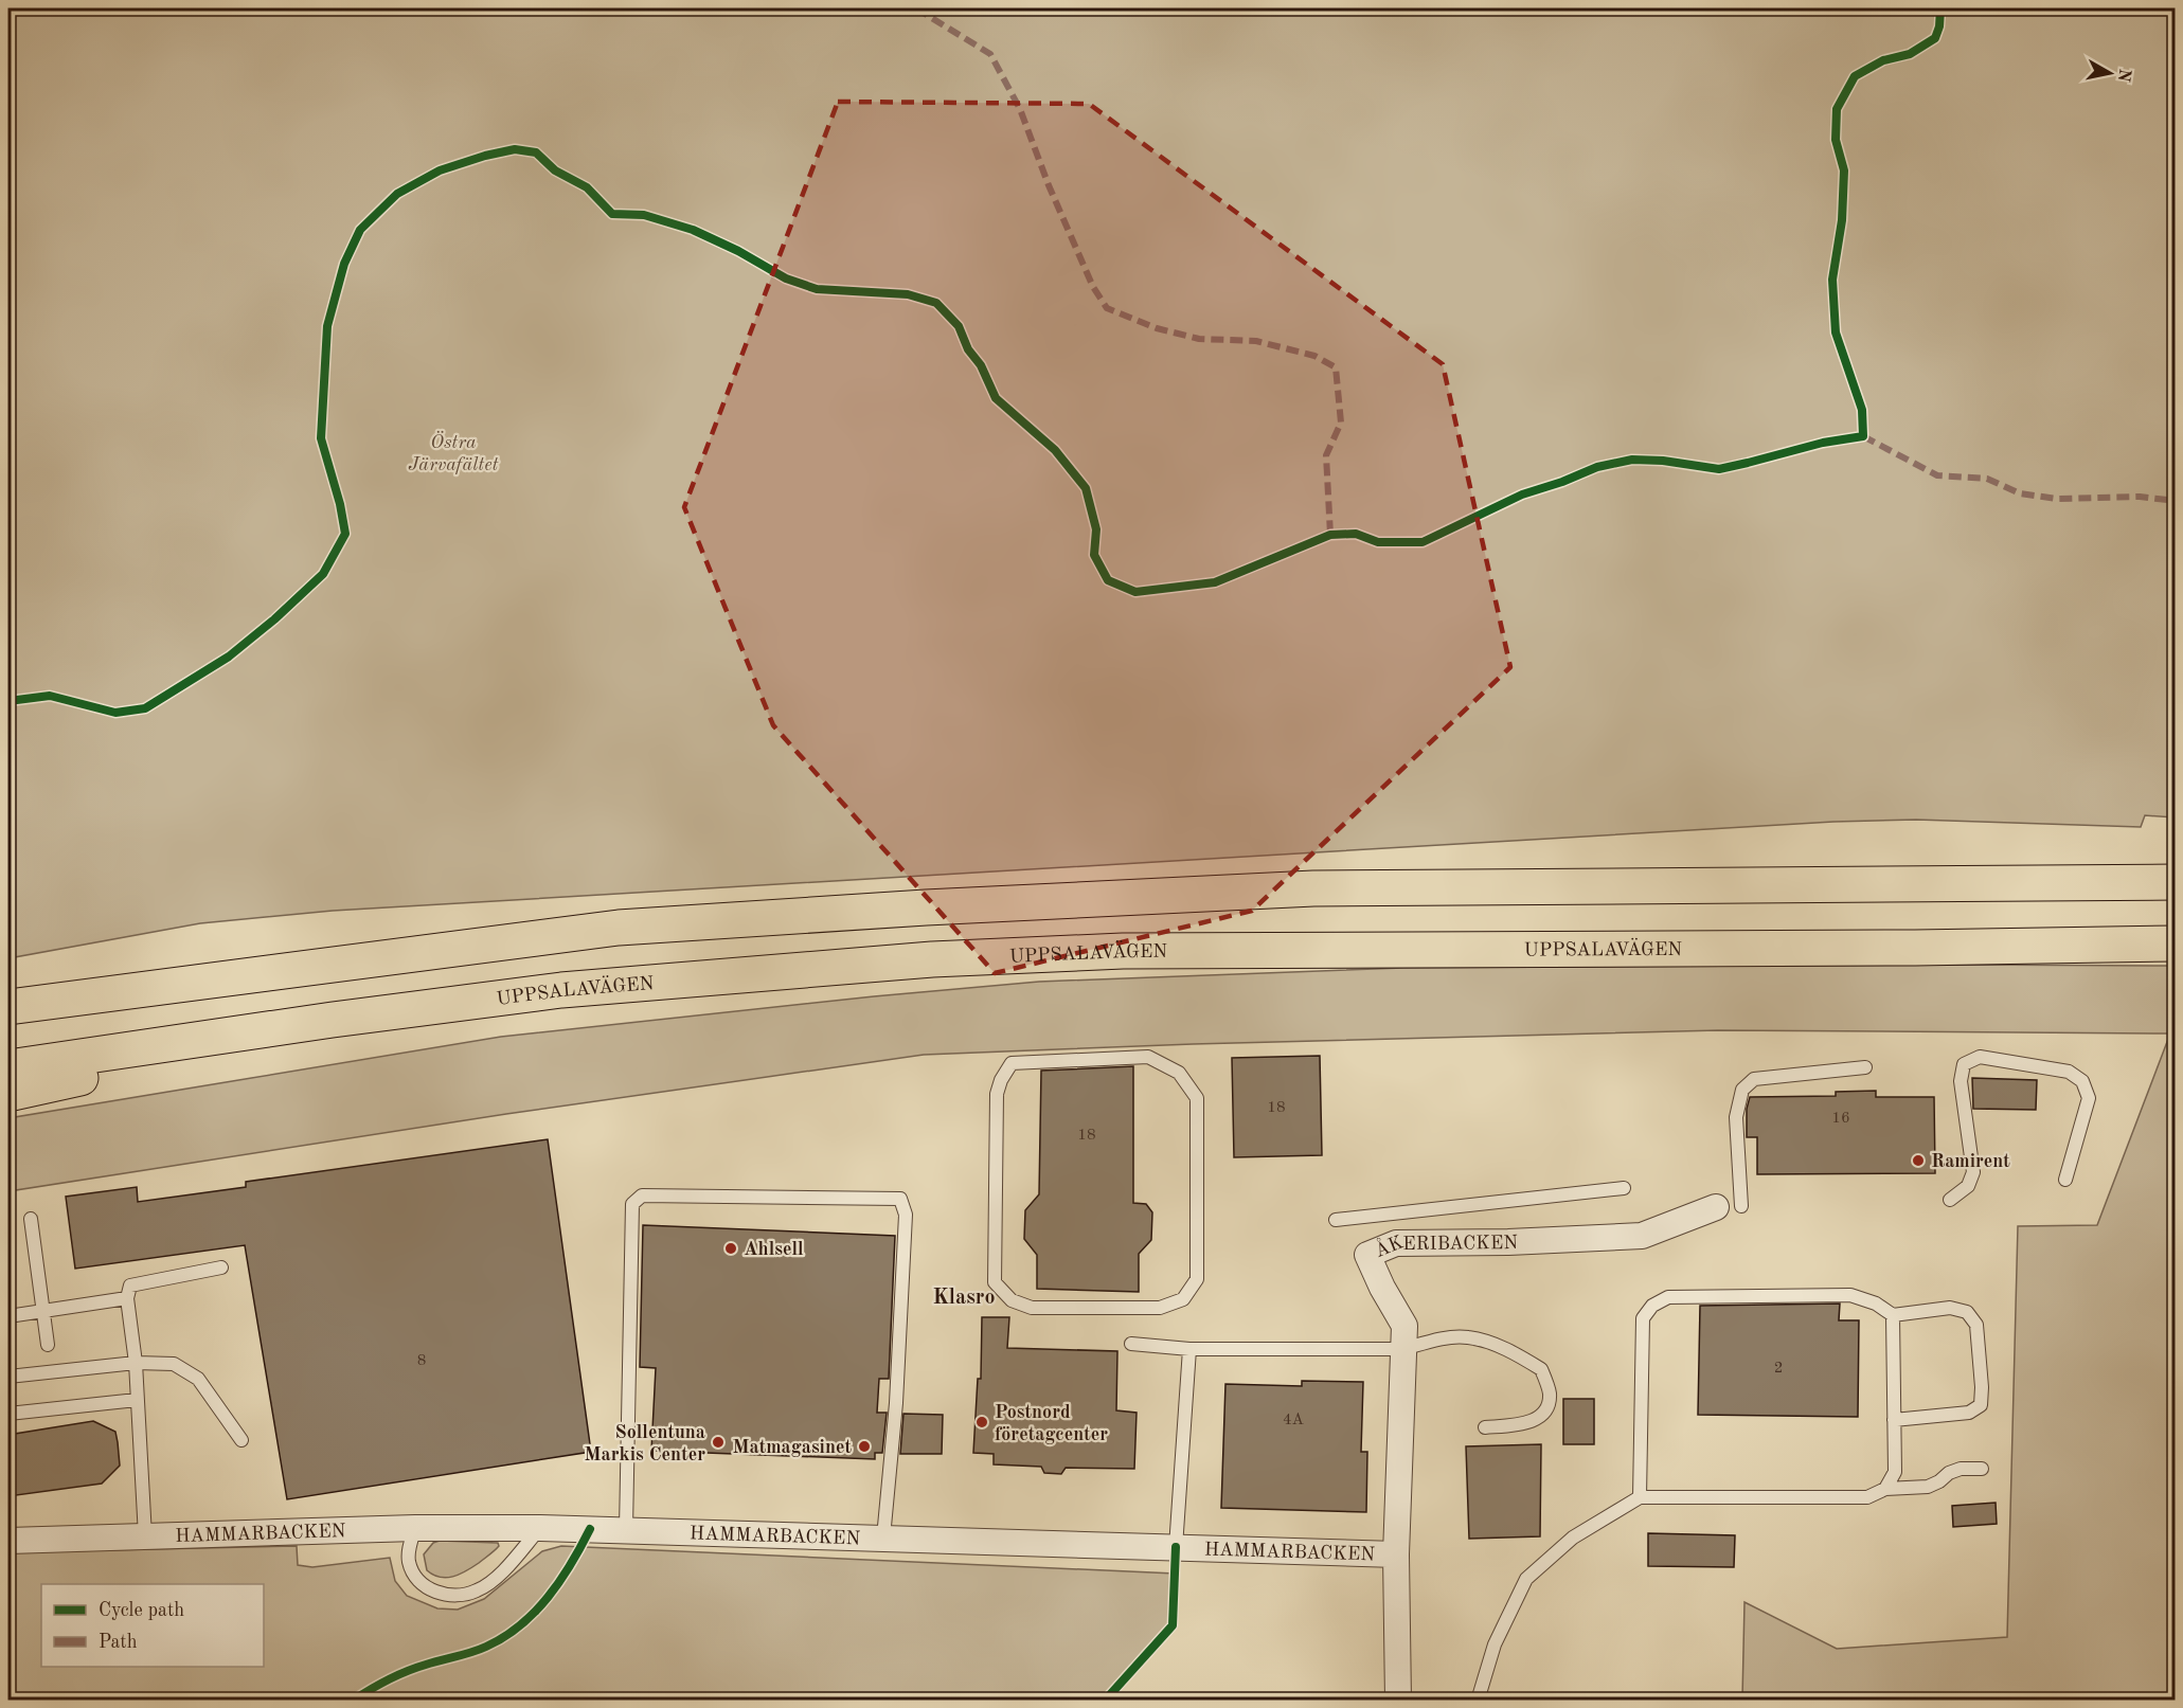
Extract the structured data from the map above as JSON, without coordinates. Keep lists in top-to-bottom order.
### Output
{
  "streets": {
    "highway": ["UPPSALAVÄGEN"],
    "street": ["ÅKERIBACKEN", "HAMMARBACKEN"]
  },
  "crossings": [
    ["ÅKERIBACKEN", "HAMMARBACKEN"]
  ],
  "districts": ["Klasro"],
  "parks": ["Östra Järvafältet"],
  "places": [
    "Ramirent",
    "Ahlsell",
    "Postnord företagcenter",
    "Sollentuna Markis Center",
    "Matmagasinet"
  ],
  "house_numbers": [
    "18",
    "16",
    "18",
    "8",
    "2",
    "4A"
  ],
  "legend": ["Cycle path", "Path"],
  "north": "right"
}
